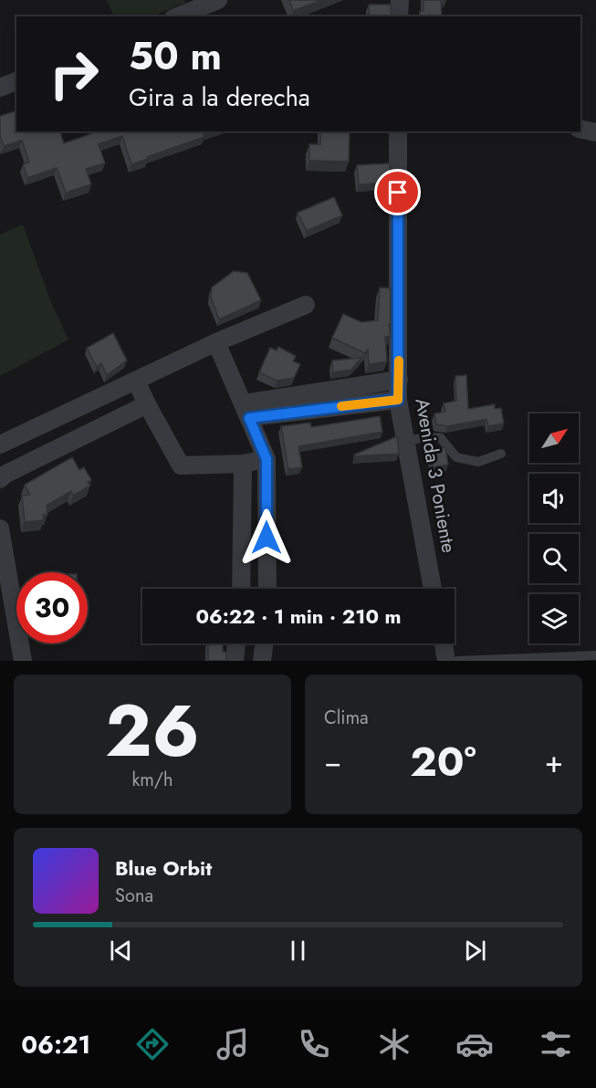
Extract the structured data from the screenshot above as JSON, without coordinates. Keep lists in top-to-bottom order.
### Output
{
  "streets": {
    "street": ["Avenida 3 Poniente"]
  },
  "north": "top right",
  "page": {
    "turn": ["50 m", "Gira a la derecha"],
    "limit": "30",
    "trip": "06:22 · 1 min · 210 m",
    "tile": [
      ["26", "km/h"],
      "Clima"
    ],
    "heat": ["−", "20°", "+"],
    "song": ["Blue Orbit", "Sona"],
    "tabs": "06:21"
  }
}
